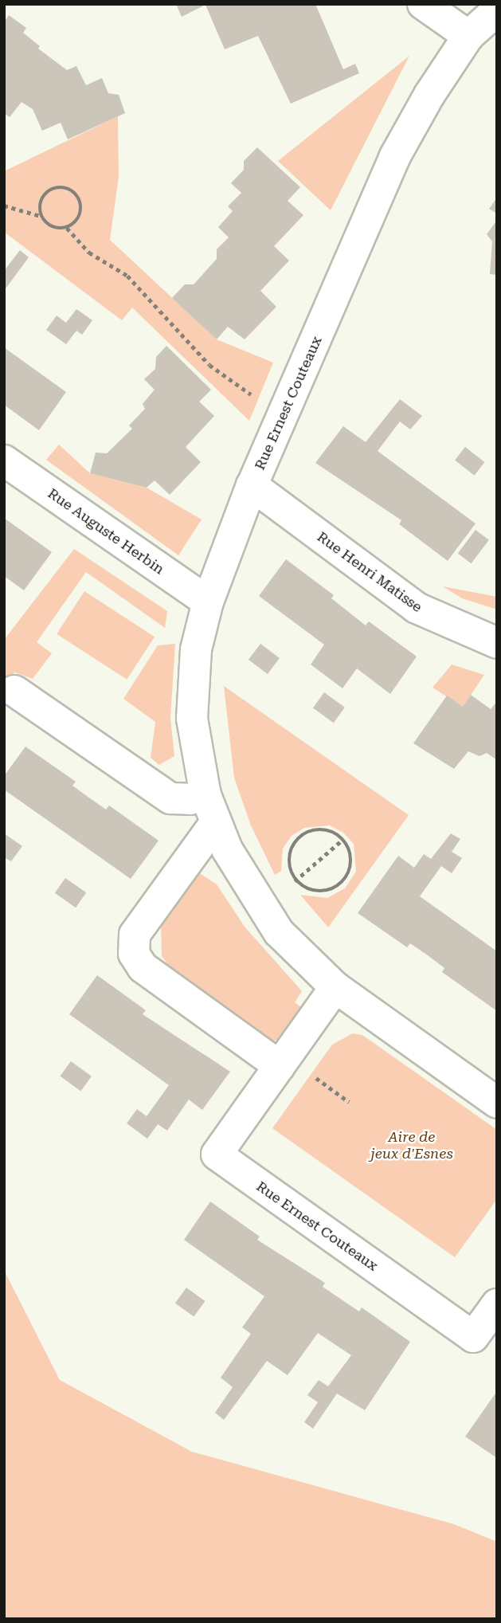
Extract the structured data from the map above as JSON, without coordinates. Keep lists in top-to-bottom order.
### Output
{
  "streets": {
    "street": ["Rue Ernest Couteaux", "Rue Auguste Herbin", "Rue Henri Matisse"]
  },
  "crossings": [
    ["Rue Ernest Couteaux", "Rue Auguste Herbin"],
    ["Rue Ernest Couteaux", "Rue Henri Matisse"]
  ],
  "parks": ["Aire de jeux d'Esnes"]
}
